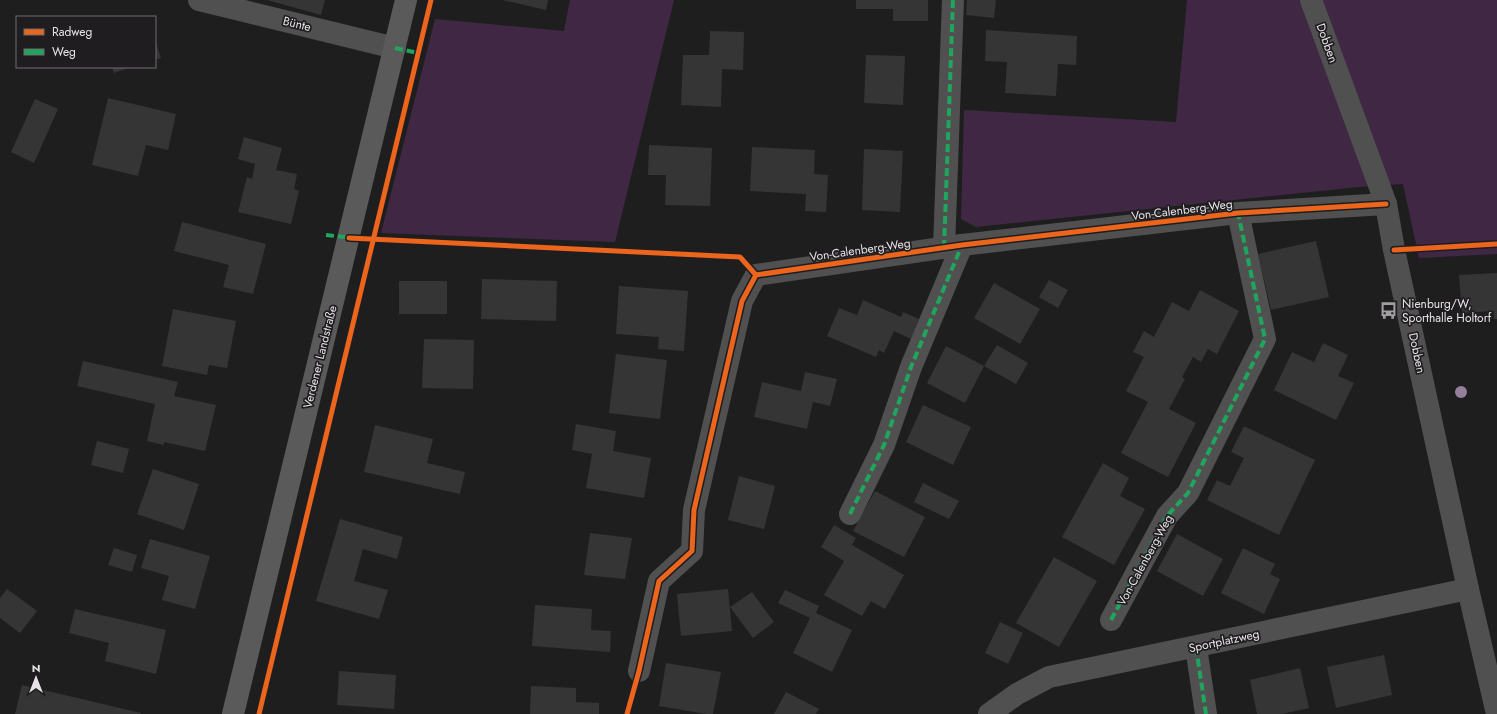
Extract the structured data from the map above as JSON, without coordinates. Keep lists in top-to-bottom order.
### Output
{
  "streets": {
    "main road": ["Verdener Landstraße"],
    "street": [
      "Bünte",
      "Dobben",
      "Von-Calenberg-Weg",
      "Sportplatzweg"
    ]
  },
  "crossings": [
    ["Bünte", "Verdener Landstraße"],
    ["Dobben", "Von-Calenberg-Weg"],
    ["Dobben", "Sportplatzweg"]
  ],
  "places": {
    "bus stop": ["Nienburg/W, Sporthalle Holtorf"]
  },
  "legend": ["Radweg", "Weg"],
  "north": "top"
}
